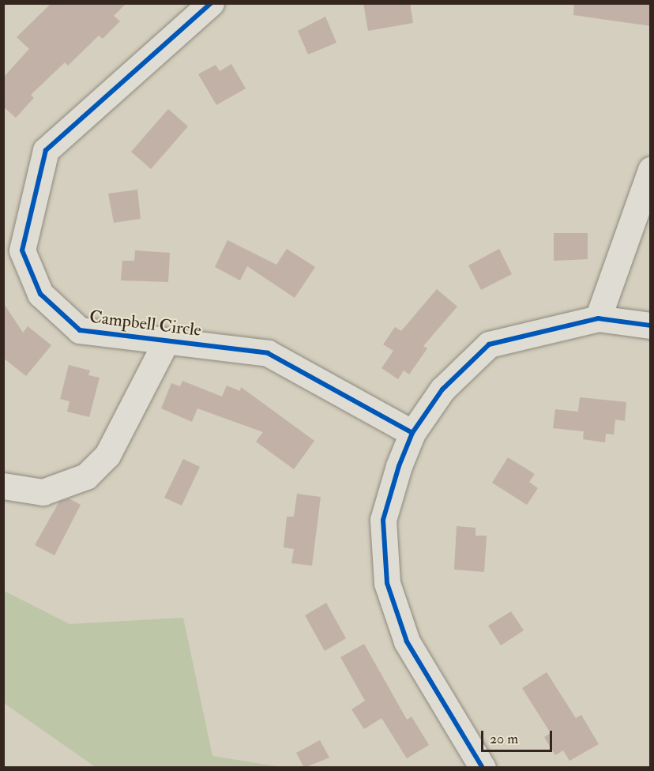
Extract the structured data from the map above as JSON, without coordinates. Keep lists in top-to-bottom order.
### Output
{
  "streets": {
    "street": ["Campbell Circle"]
  },
  "scale_bar": "20 m"
}
